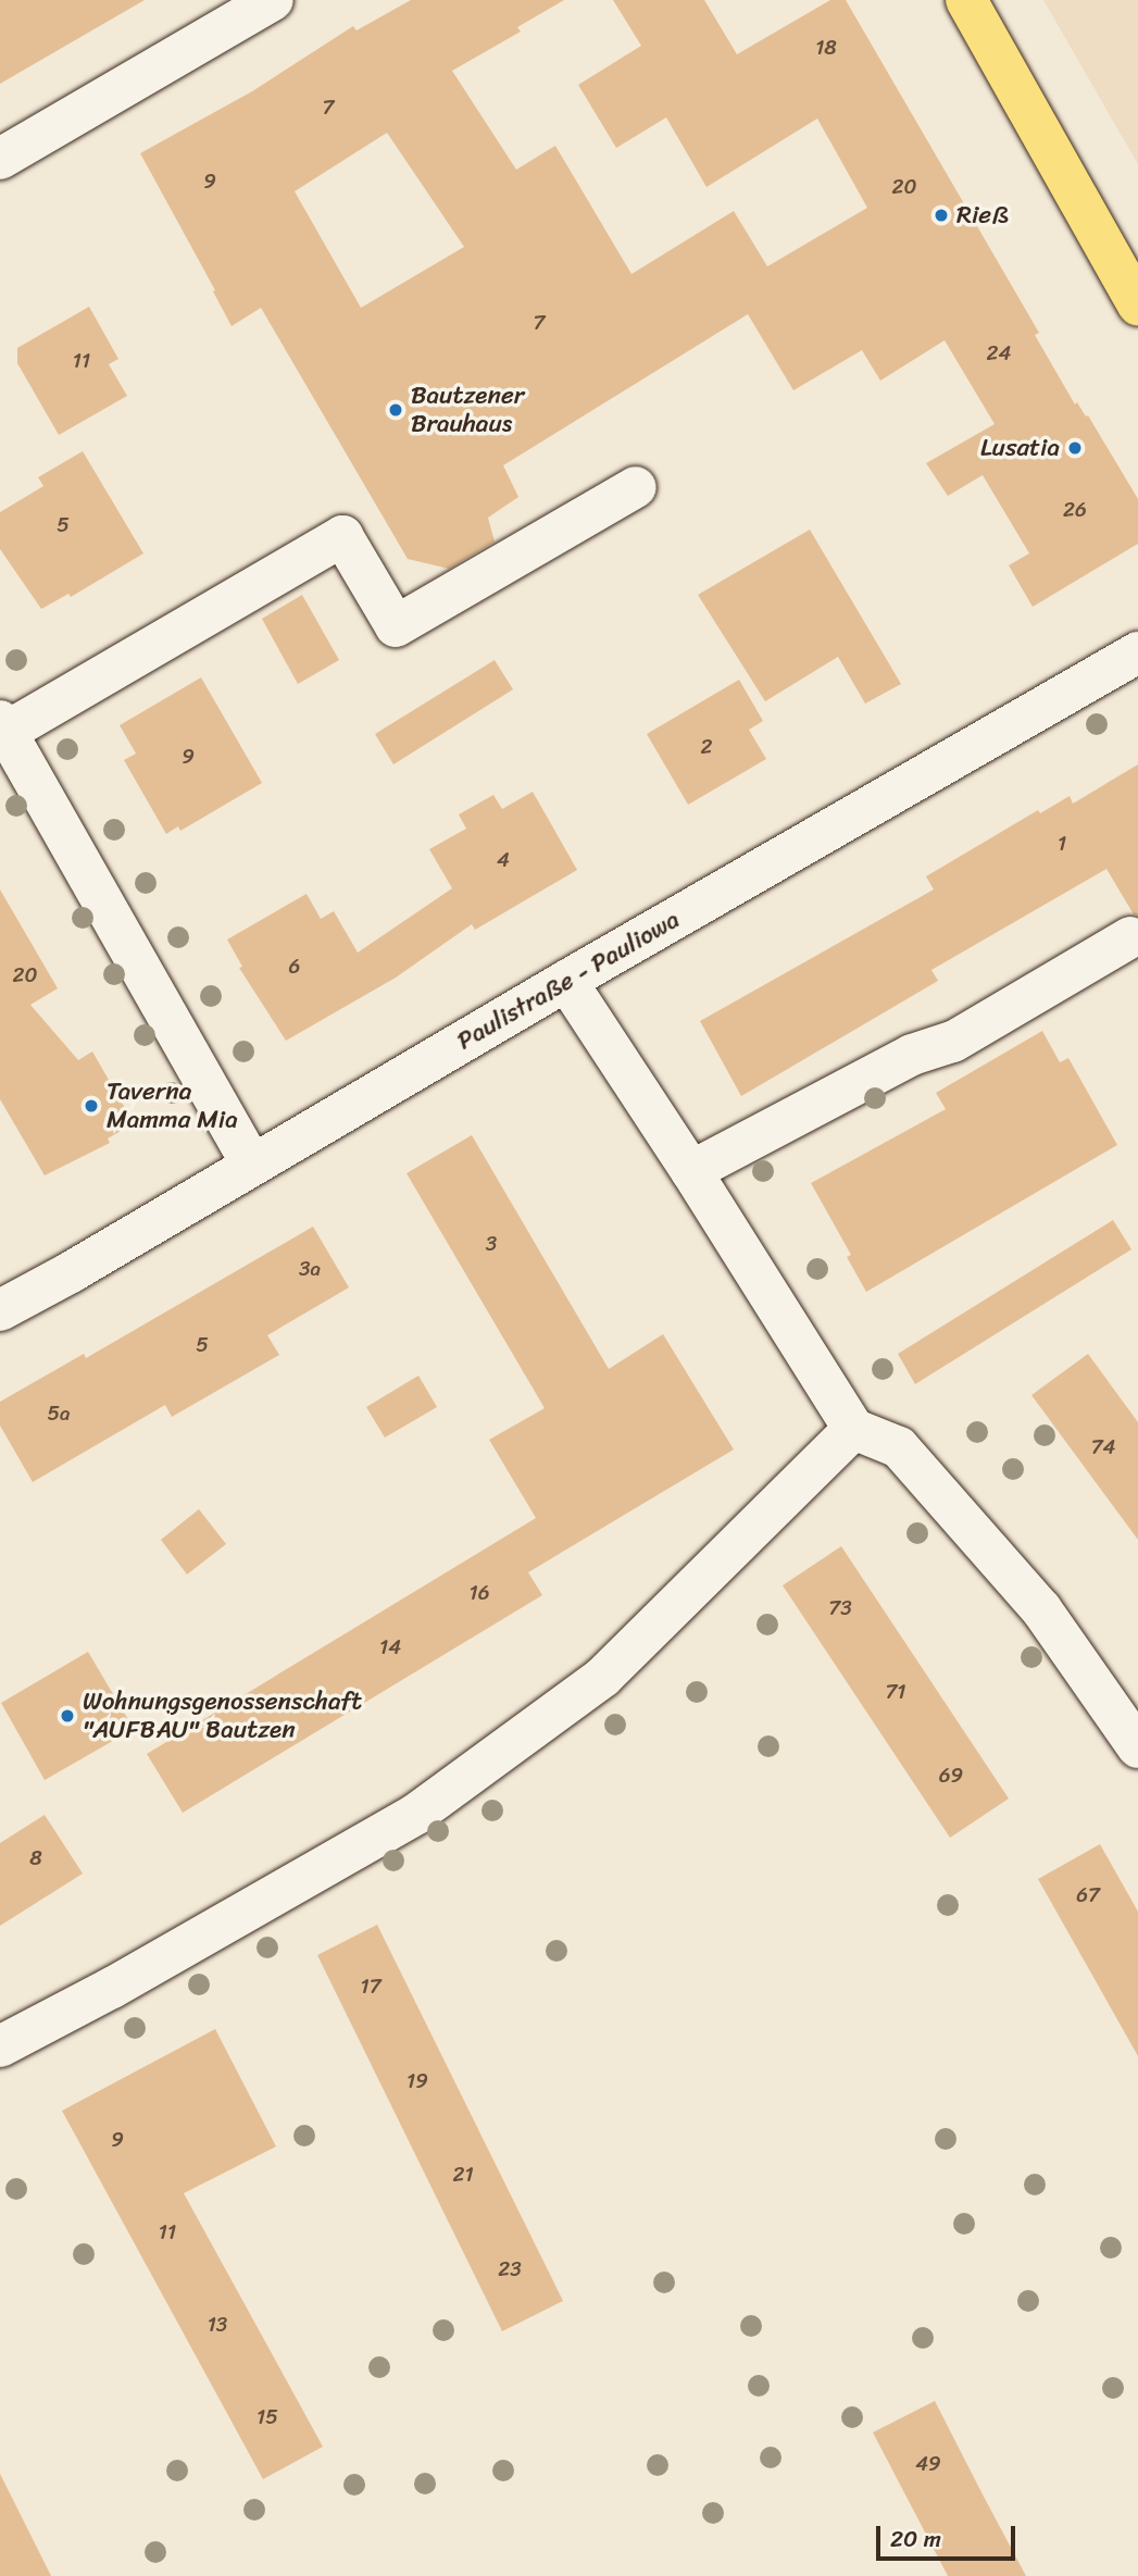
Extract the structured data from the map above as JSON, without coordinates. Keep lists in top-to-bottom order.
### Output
{
  "streets": {
    "street": ["Paulistraße - Pauliowa"]
  },
  "places": [
    "Rieß",
    "Bautzener Brauhaus",
    "Lusatia",
    "Taverna Mamma Mia",
    "Wohnungsgenossenschaft \"AUFBAU\" Bautzen"
  ],
  "house_numbers": [
    "18",
    "7",
    "9",
    "20",
    "7",
    "24",
    "11",
    "26",
    "5",
    "2",
    "9",
    "1",
    "4",
    "6",
    "20",
    "3",
    "3a",
    "5",
    "5a",
    "74",
    "16",
    "73",
    "14",
    "71",
    "69",
    "8",
    "67",
    "17",
    "19",
    "9",
    "21",
    "11",
    "23",
    "13",
    "15",
    "49"
  ],
  "scale_bar": "20 m"
}
